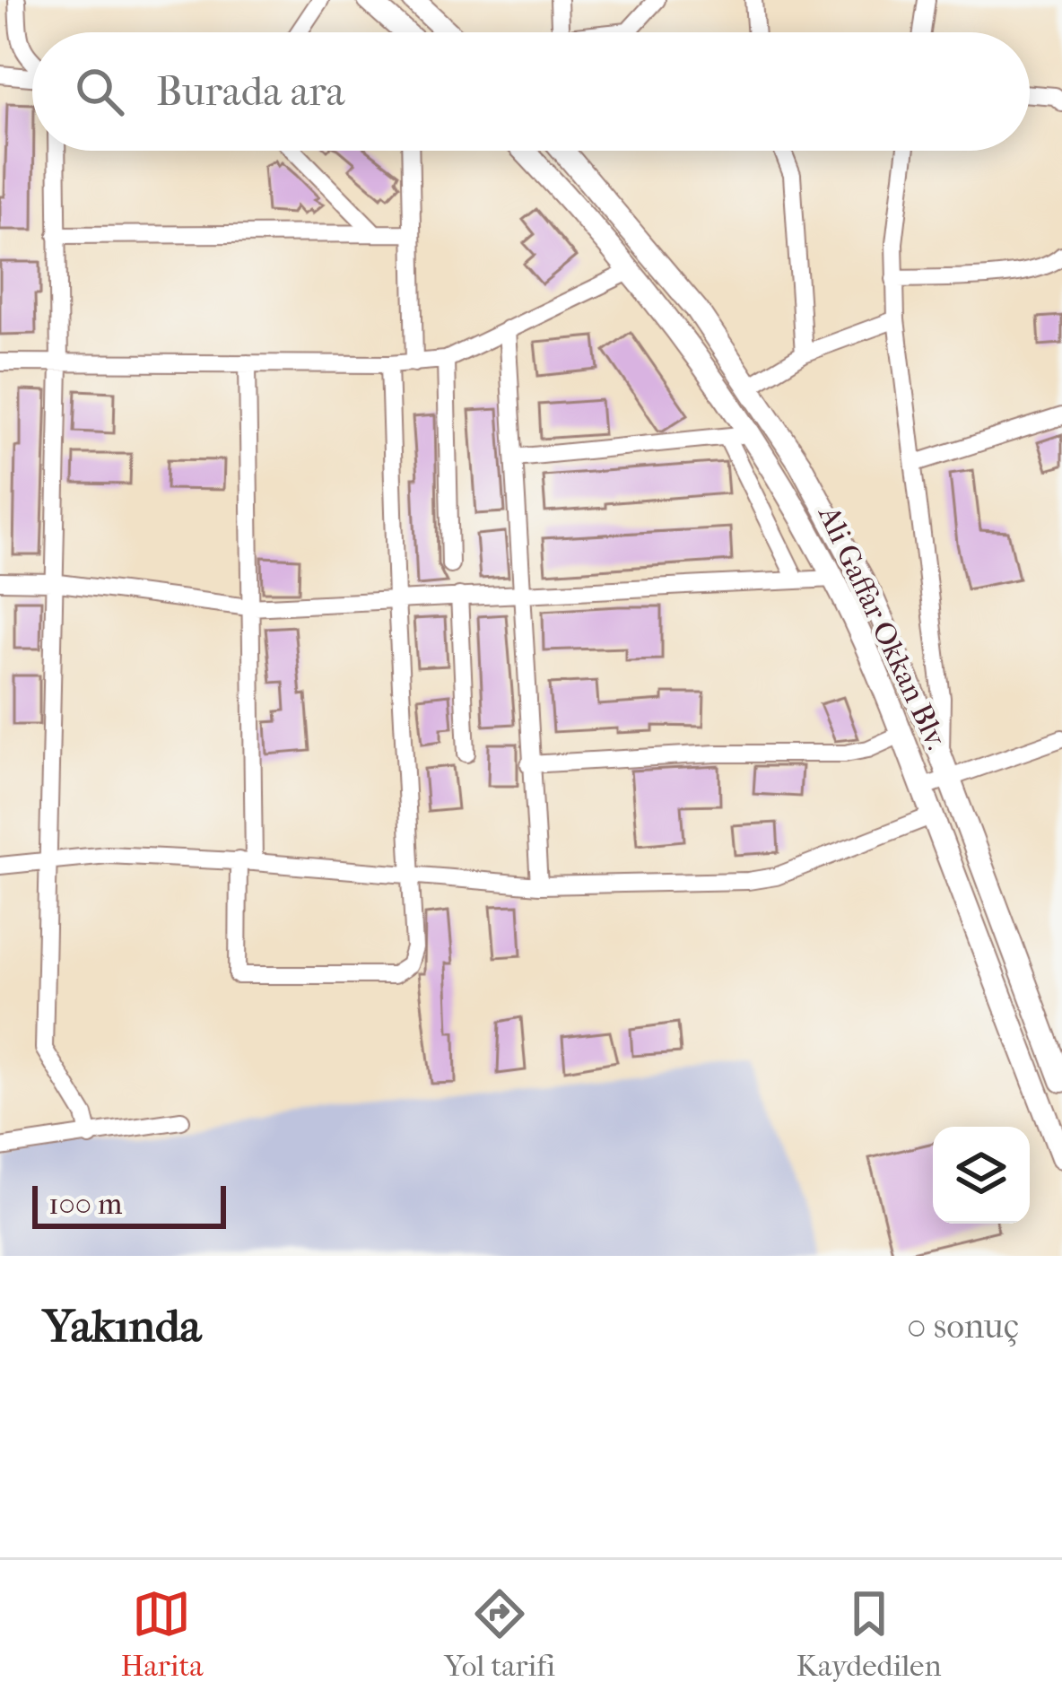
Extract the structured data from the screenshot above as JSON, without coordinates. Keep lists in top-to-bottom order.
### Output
{
  "streets": {
    "main road": ["Ali Gaffar Okkan Blv."]
  },
  "scale_bar": "100 m",
  "page": {
    "search": "Burada ara",
    "scale": "100 m",
    "heading": ["Yakında", "0 sonuç"],
    "nav": ["Harita", "Yol tarifi", "Kaydedilen"]
  }
}
